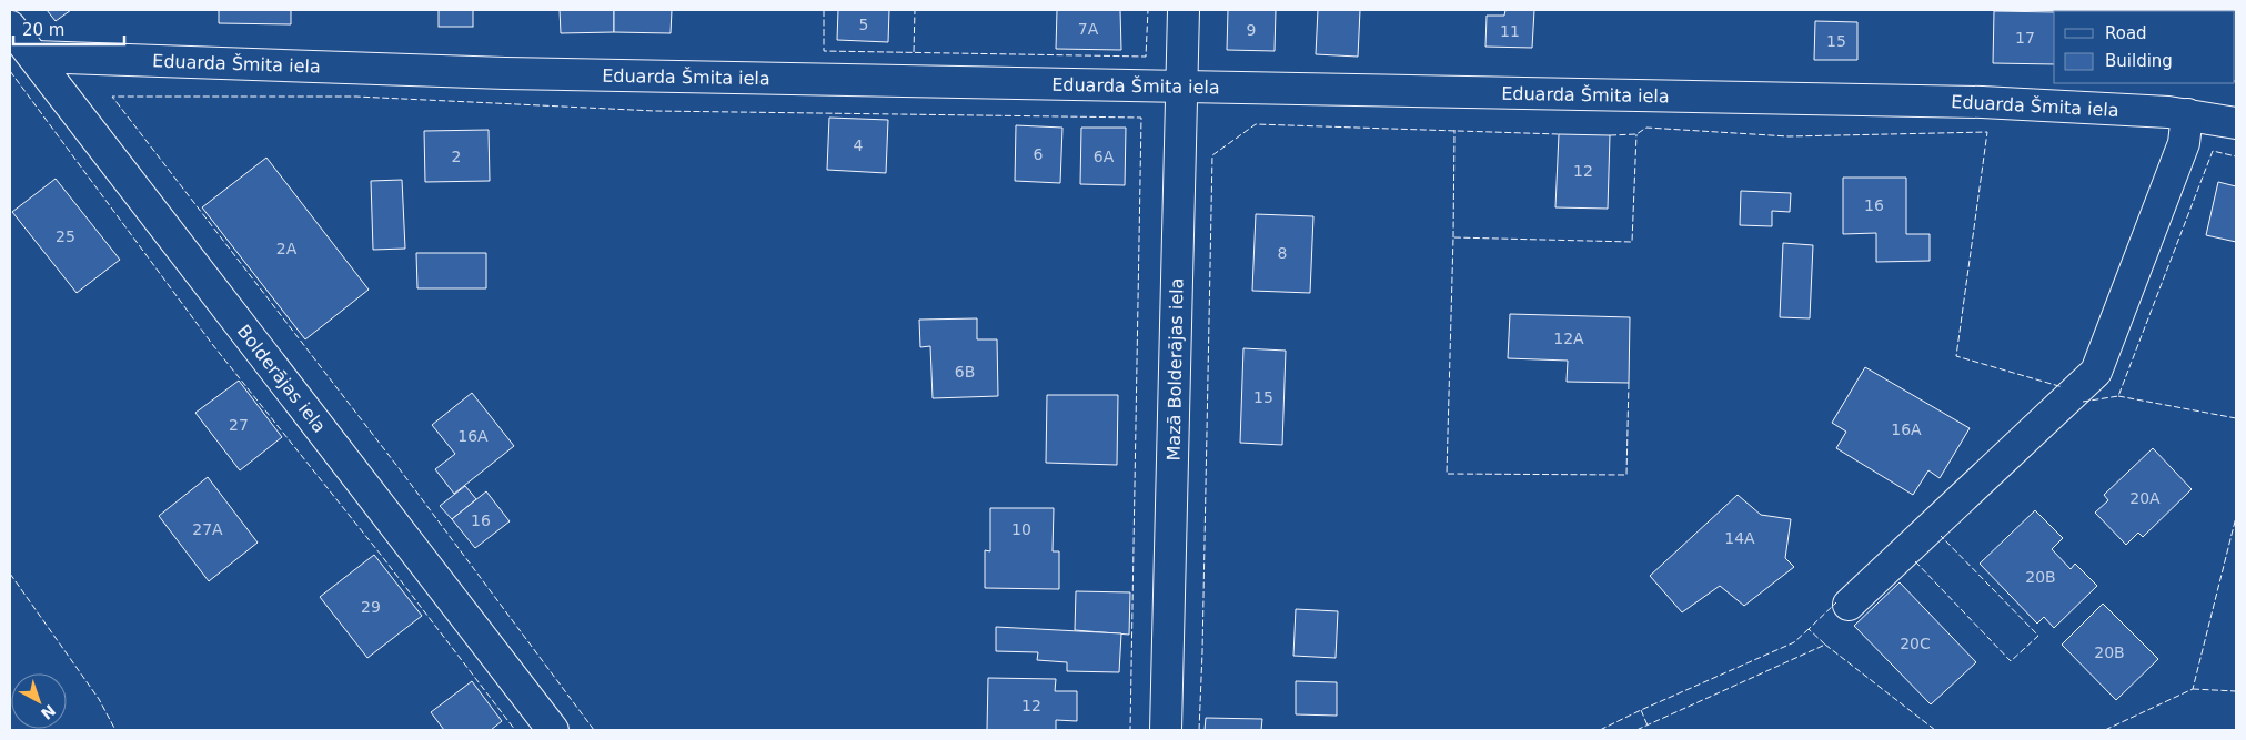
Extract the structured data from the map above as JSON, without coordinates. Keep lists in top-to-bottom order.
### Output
{
  "streets": {
    "street": ["Eduarda Šmita iela", "Mazā Bolderājas iela", "Bolderājas iela"]
  },
  "crossings": [
    ["Eduarda Šmita iela", "Mazā Bolderājas iela"],
    ["Eduarda Šmita iela", "Bolderājas iela"]
  ],
  "house_numbers": [
    "5",
    "7A",
    "9",
    "11",
    "17",
    "15",
    "4",
    "6",
    "2",
    "6A",
    "12",
    "16",
    "25",
    "2A",
    "8",
    "12A",
    "6B",
    "15",
    "27",
    "16A",
    "16A",
    "20A",
    "16",
    "27A",
    "10",
    "14A",
    "20B",
    "29",
    "20C",
    "20B",
    "12"
  ],
  "legend": ["Road", "Building"],
  "scale_bar": "20 m",
  "north": "bottom right"
}
